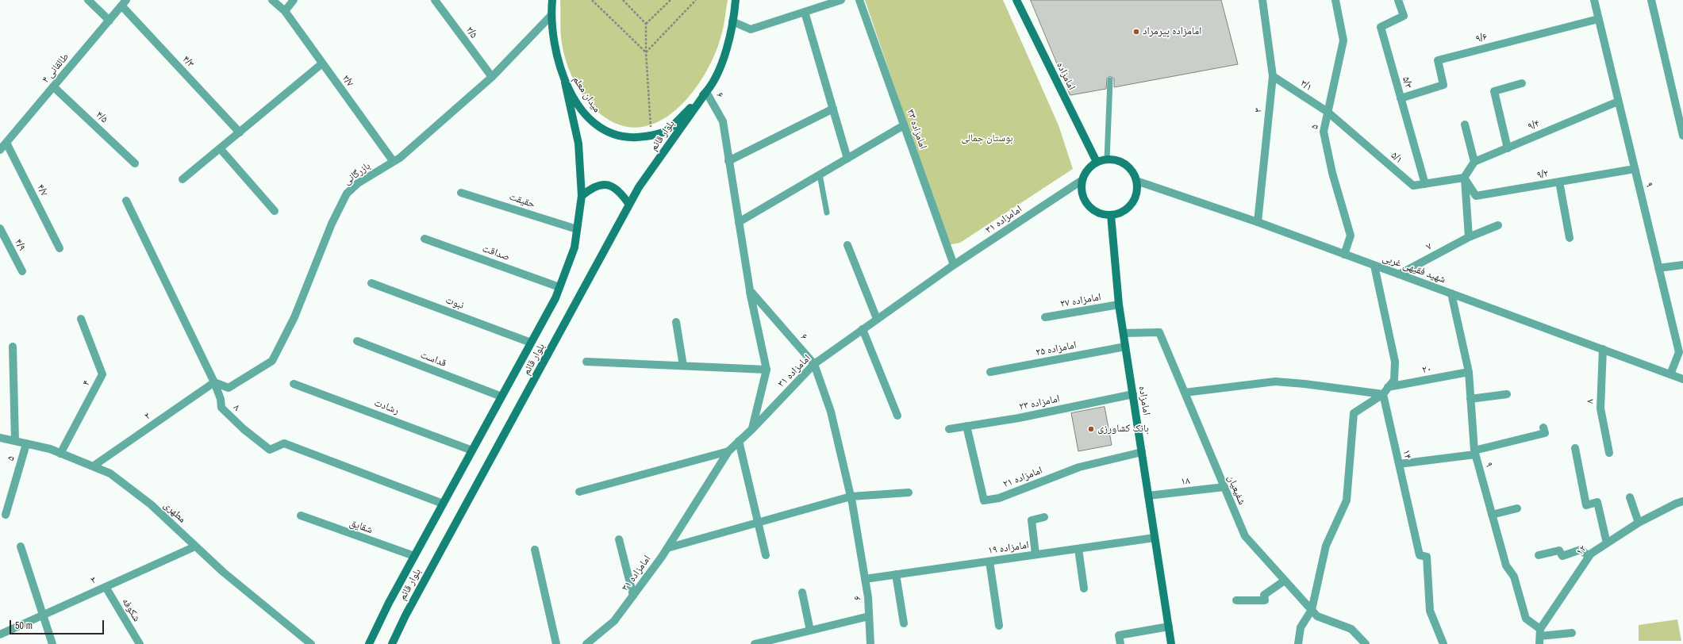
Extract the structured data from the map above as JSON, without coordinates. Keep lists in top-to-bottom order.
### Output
{
  "streets": {
    "main road": ["امامزاده", "میدان معلم", "بلوار قائم"],
    "street": [
      "۲/۵",
      "۹/۶",
      "۴/۳",
      "طالقانی ۴",
      "۲/۷",
      "۵/۳",
      "۳/۱",
      "۶",
      "۳",
      "۴/۵",
      "۹/۴",
      "۵",
      "امامزاده ۳۳",
      "۵/۱",
      "بازرگانی",
      "۹/۲",
      "۹",
      "۴/۷",
      "حقیقت",
      "امامزاده ۳۱",
      "۴/۹",
      "۷",
      "صداقت",
      "شهید فقیهی غربی",
      "امامزاده ۲۷",
      "نبوت",
      "امامزاده ۲۵",
      "قداست",
      "۲۰",
      "۴",
      "۸",
      "امامزاده ۲۳",
      "رشادت",
      "۲",
      "۱۴",
      "امامزاده ۲۱",
      "۱۸",
      "شفیعیان",
      "مطهری",
      "شقایق",
      "امامزاده ۱۹",
      "۱۲",
      "شکوفه"
    ]
  },
  "crossings": [
    ["۲/۵", "بازرگانی"],
    ["۹/۶", "۵/۳"],
    ["۹/۶", "۹"],
    ["۴/۳", "طالقانی ۴"],
    ["طالقانی ۴", "۴/۵"],
    ["طالقانی ۴", "۴/۷"],
    ["امامزاده", "امامزاده ۳۱"],
    ["امامزاده", "شهید فقیهی غربی"],
    ["امامزاده", "امامزاده ۲۷"],
    ["امامزاده", "امامزاده ۲۵"],
    ["امامزاده", "امامزاده ۲۳"],
    ["امامزاده", "امامزاده ۲۱"],
    ["امامزاده", "۱۸"],
    ["امامزاده", "شفیعیان"],
    ["امامزاده", "امامزاده ۱۹"],
    ["۲/۷", "بازرگانی"],
    ["۵/۳", "۵/۱"],
    ["۳/۱", "۳"],
    ["۳/۱", "۵"],
    ["۳/۱", "۵/۱"],
    ["میدان معلم", "۶"],
    ["میدان معلم", "بلوار قائم"],
    ["میدان معلم", "بازرگانی"],
    ["۶", "بلوار قائم"],
    ["۶", "امامزاده ۳۱"],
    ["۶", "امامزاده ۱۹"],
    ["۳", "شهید فقیهی غربی"],
    ["۳", "مطهری"],
    ["۳", "شکوفه"],
    ["۹/۴", "۹"],
    ["۵", "۵/۱"],
    ["۵", "شهید فقیهی غربی"],
    ["۵", "مطهری"],
    ["امامزاده ۳۳", "امامزاده ۳۱"],
    ["بلوار قائم", "حقیقت"],
    ["بلوار قائم", "صداقت"],
    ["بلوار قائم", "نبوت"],
    ["بلوار قائم", "قداست"],
    ["بلوار قائم", "۸"],
    ["بلوار قائم", "رشادت"],
    ["بلوار قائم", "شقایق"],
    ["۵/۱", "۹/۲"],
    ["بازرگانی", "۸"],
    ["بازرگانی", "۲"],
    ["۹/۲", "۹"],
    ["۹", "شهید فقیهی غربی"],
    ["۹", "۲۰"],
    ["۹", "۱۲"],
    ["امامزاده ۳۱", "شهید فقیهی غربی"],
    ["۷", "شهید فقیهی غربی"],
    ["شهید فقیهی غربی", "۸"],
    ["۴", "مطهری"],
    ["۸", "۲"],
    ["امامزاده ۲۳", "امامزاده ۲۱"],
    ["۲", "مطهری"],
    ["۱۸", "شفیعیان"]
  ],
  "parks": ["بوستان جمالی"],
  "places": ["امامزاده پیرمراد", "بانک کشاورزی"],
  "scale_bar": "50 m"
}
